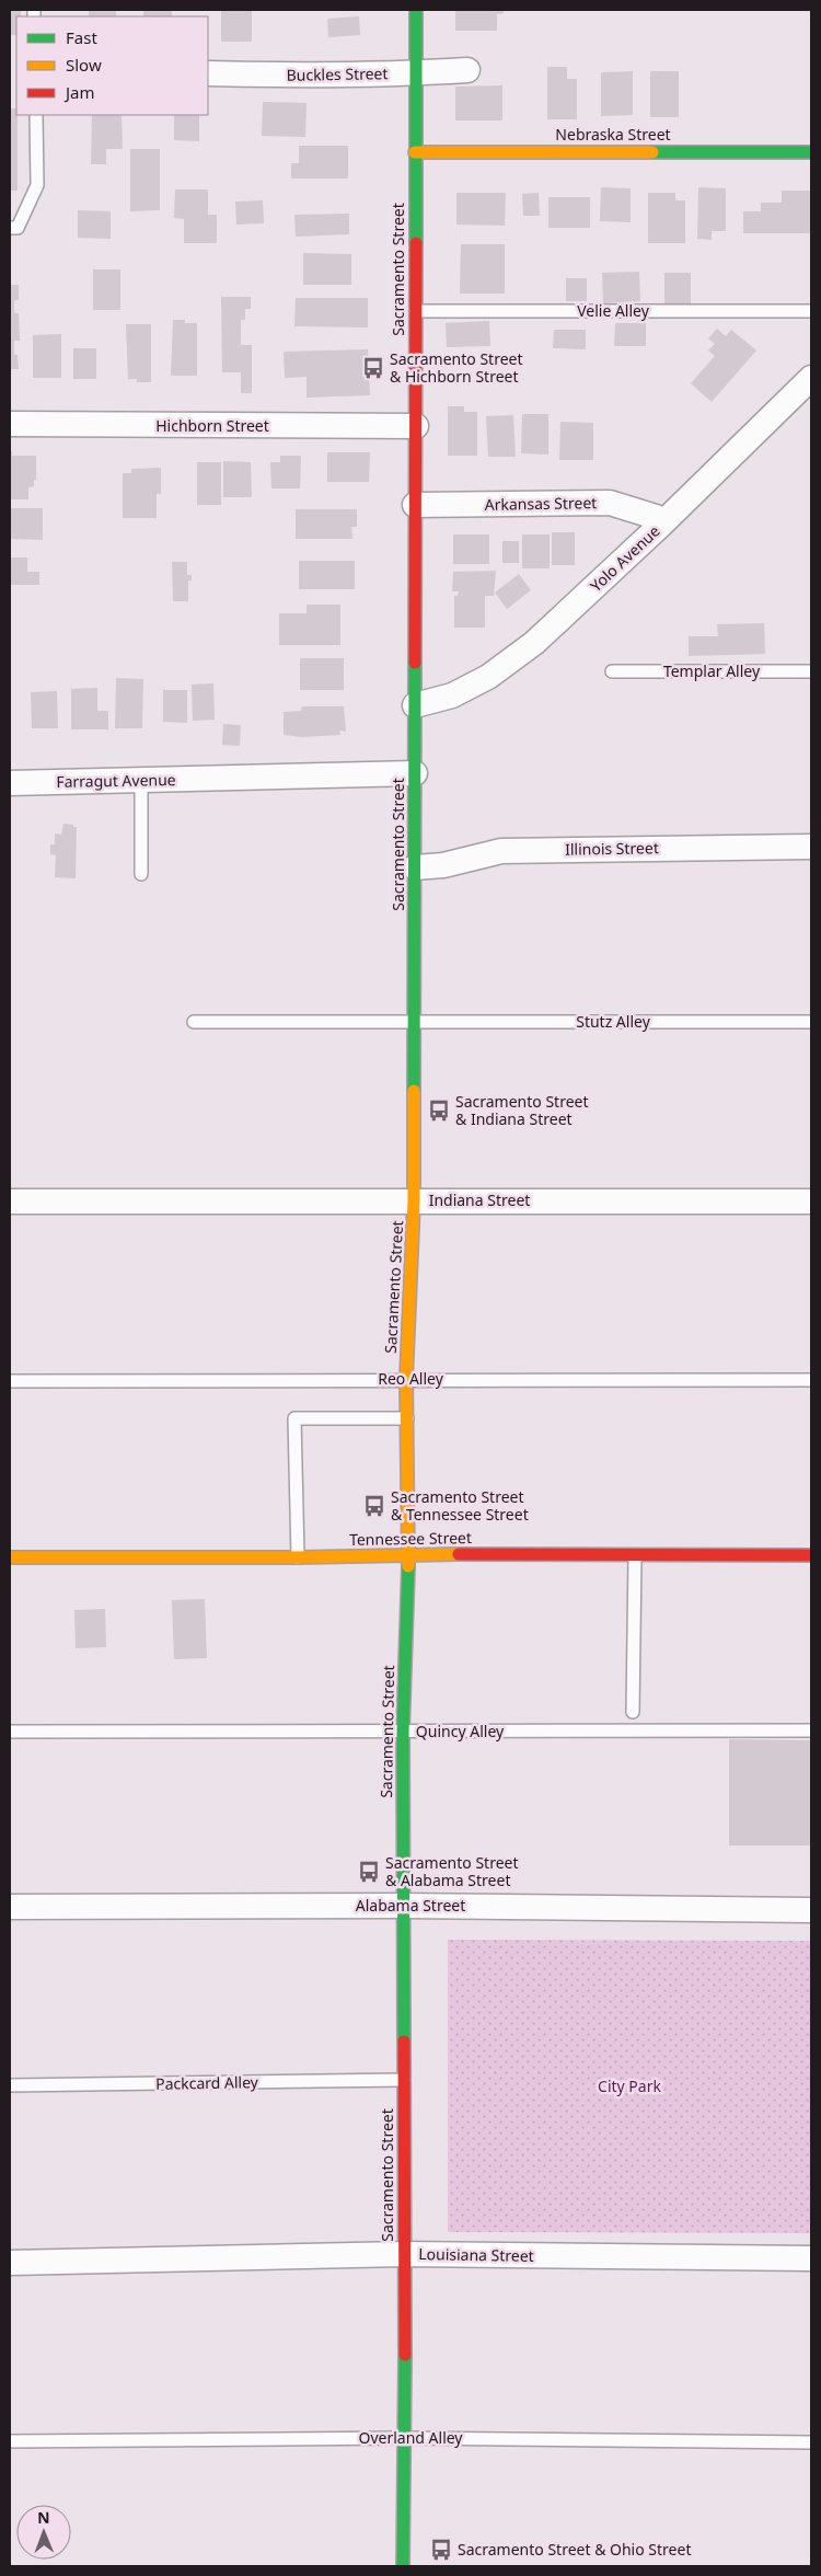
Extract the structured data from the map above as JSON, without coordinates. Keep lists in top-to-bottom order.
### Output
{
  "streets": {
    "main road": ["Nebraska Street", "Sacramento Street", "Tennessee Street"],
    "street": [
      "Buckles Street",
      "Hichborn Street",
      "Arkansas Street",
      "Yolo Avenue",
      "Farragut Avenue",
      "Illinois Street",
      "Indiana Street",
      "Alabama Street",
      "Louisiana Street"
    ],
    "lane": [
      "Velie Alley",
      "Templar Alley",
      "Stutz Alley",
      "Reo Alley",
      "Quincy Alley",
      "Packcard Alley",
      "Overland Alley"
    ]
  },
  "crossings": [
    ["Buckles Street", "Sacramento Street"],
    ["Nebraska Street", "Sacramento Street"],
    ["Sacramento Street", "Velie Alley"],
    ["Sacramento Street", "Hichborn Street"],
    ["Sacramento Street", "Arkansas Street"],
    ["Sacramento Street", "Yolo Avenue"],
    ["Sacramento Street", "Farragut Avenue"],
    ["Sacramento Street", "Illinois Street"],
    ["Sacramento Street", "Stutz Alley"],
    ["Sacramento Street", "Indiana Street"],
    ["Sacramento Street", "Reo Alley"],
    ["Sacramento Street", "Tennessee Street"],
    ["Sacramento Street", "Quincy Alley"],
    ["Sacramento Street", "Alabama Street"],
    ["Sacramento Street", "Packcard Alley"],
    ["Sacramento Street", "Louisiana Street"],
    ["Sacramento Street", "Overland Alley"],
    ["Arkansas Street", "Yolo Avenue"]
  ],
  "parks": ["City Park"],
  "places": {
    "bus stop": [
      "Sacramento Street & Hichborn Street",
      "Sacramento Street & Indiana Street",
      "Sacramento Street & Tennessee Street",
      "Sacramento Street & Alabama Street",
      "Sacramento Street & Ohio Street"
    ]
  },
  "legend": ["Fast", "Slow", "Jam"],
  "north": "top"
}
